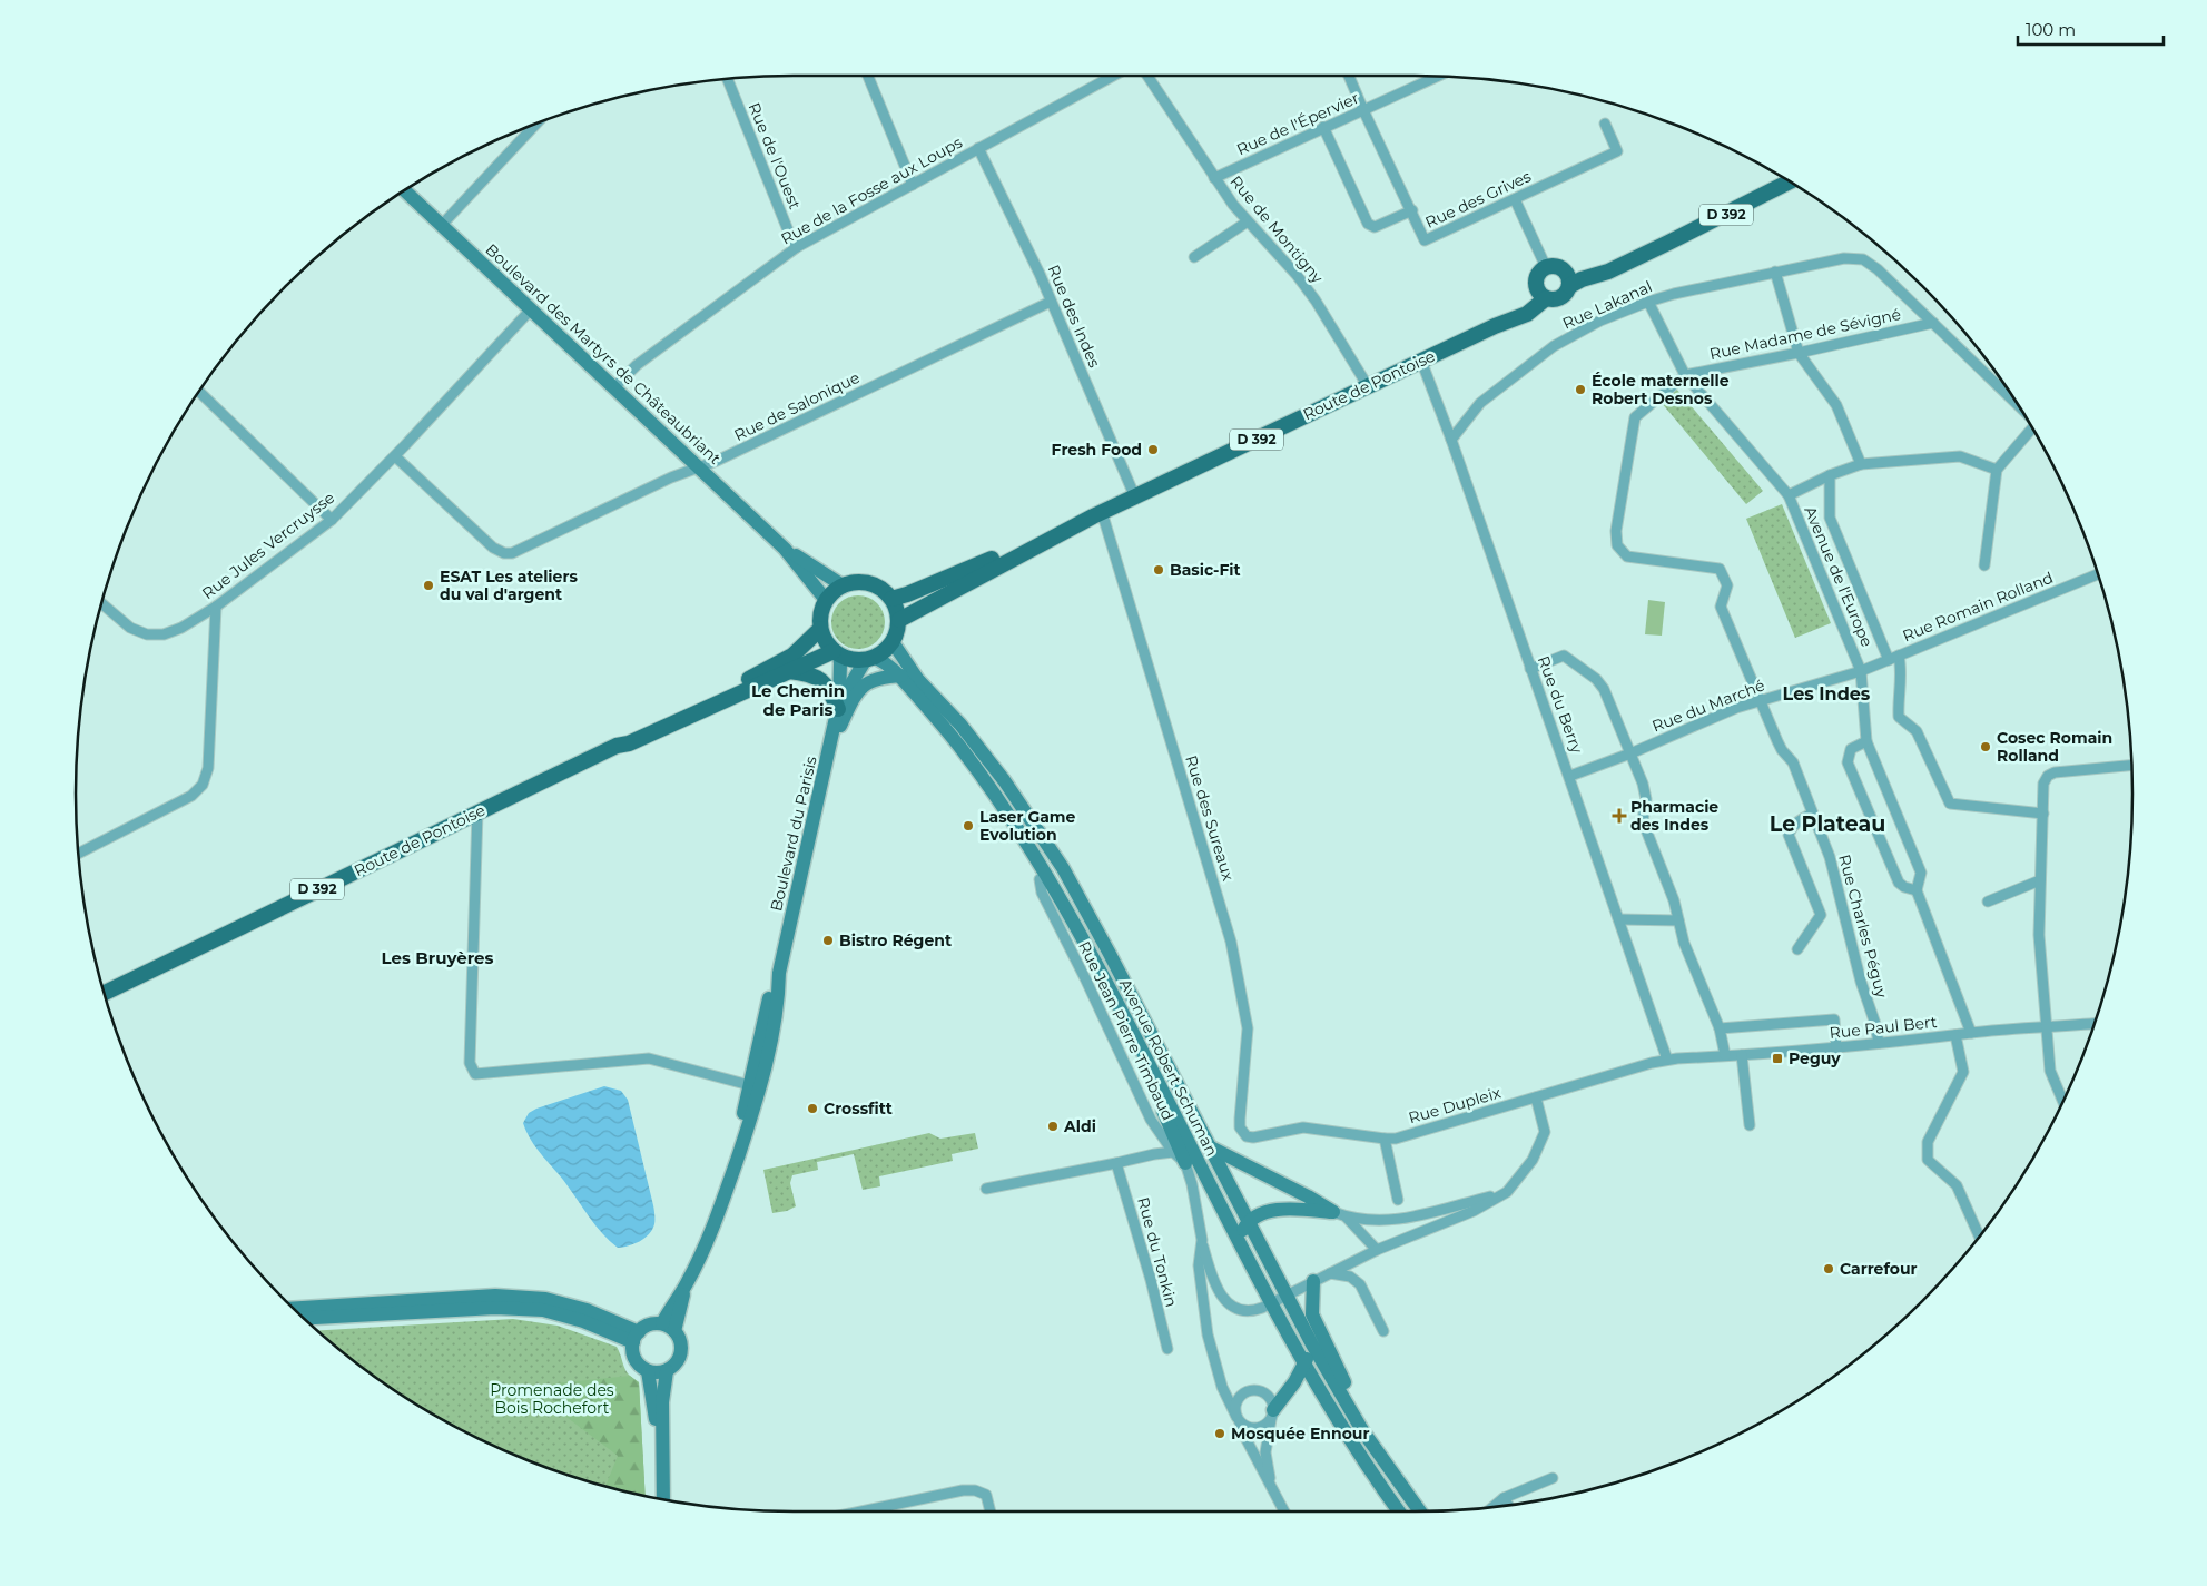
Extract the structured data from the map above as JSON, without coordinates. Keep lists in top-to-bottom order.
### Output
{
  "streets": {
    "main road": [
      "D 392",
      "Boulevard des Martyrs de Châteaubriant",
      "Route de Pontoise",
      "Boulevard du Parisis",
      "Avenue Robert Schuman"
    ],
    "street": [
      "Rue de l'Épervier",
      "Rue de l'Ouest",
      "Rue de la Fosse aux Loups",
      "Rue des Grives",
      "Rue de Montigny",
      "Rue Lakanal",
      "Rue des Indes",
      "Rue Madame de Sévigné",
      "Rue de Salonique",
      "Rue Jules Vercruysse",
      "Avenue de l'Europe",
      "Rue Romain Rolland",
      "Rue du Berry",
      "Rue du Marché",
      "Rue des Sureaux",
      "Rue Charles Péguy",
      "Rue Paul Bert",
      "Rue Jean Pierre Timbaud",
      "Rue Dupleix",
      "Rue du Tonkin"
    ]
  },
  "crossings": [
    ["Rue de l'Épervier", "Rue des Grives"],
    ["Rue de l'Épervier", "Rue de Montigny"],
    ["Rue de l'Ouest", "Rue de la Fosse aux Loups"],
    ["Rue de la Fosse aux Loups", "Rue des Indes"],
    ["Rue de la Fosse aux Loups", "Boulevard des Martyrs de Châteaubriant"],
    ["D 392", "Route de Pontoise"],
    ["Rue de Montigny", "Route de Pontoise"],
    ["Rue Lakanal", "Rue Madame de Sévigné"],
    ["Rue Lakanal", "Avenue de l'Europe"],
    ["Rue Lakanal", "Rue du Berry"],
    ["Rue des Indes", "Route de Pontoise"],
    ["Rue des Indes", "Rue de Salonique"],
    ["Rue Madame de Sévigné", "Avenue de l'Europe"],
    ["Rue Madame de Sévigné", "Rue Charles Péguy"],
    ["Boulevard des Martyrs de Châteaubriant", "Route de Pontoise"],
    ["Boulevard des Martyrs de Châteaubriant", "Rue de Salonique"],
    ["Boulevard des Martyrs de Châteaubriant", "Rue Jules Vercruysse"],
    ["Boulevard des Martyrs de Châteaubriant", "Boulevard du Parisis"],
    ["Boulevard des Martyrs de Châteaubriant", "Avenue Robert Schuman"],
    ["Route de Pontoise", "Rue du Berry"],
    ["Route de Pontoise", "Rue des Sureaux"],
    ["Route de Pontoise", "Boulevard du Parisis"],
    ["Route de Pontoise", "Avenue Robert Schuman"],
    ["Rue de Salonique", "Rue Jules Vercruysse"],
    ["Avenue de l'Europe", "Rue Romain Rolland"],
    ["Avenue de l'Europe", "Rue du Marché"],
    ["Avenue de l'Europe", "Rue Charles Péguy"],
    ["Rue Romain Rolland", "Rue du Marché"],
    ["Rue du Berry", "Rue du Marché"],
    ["Rue du Berry", "Rue Paul Bert"],
    ["Rue du Berry", "Rue Dupleix"],
    ["Rue du Marché", "Rue Charles Péguy"],
    ["Rue des Sureaux", "Rue Dupleix"],
    ["Boulevard du Parisis", "Avenue Robert Schuman"],
    ["Rue Charles Péguy", "Rue Paul Bert"],
    ["Rue Paul Bert", "Rue Dupleix"],
    ["Rue Jean Pierre Timbaud", "Avenue Robert Schuman"]
  ],
  "districts": [
    "Le Chemin de Paris",
    "Les Indes",
    "Le Plateau",
    "Les Bruyères"
  ],
  "parks": ["Promenade des Bois Rochefort"],
  "places": {
    "other": [
      "École maternelle Robert Desnos",
      "Fresh Food",
      "Basic-Fit",
      "ESAT Les ateliers du val d'argent",
      "Cosec Romain Rolland",
      "Laser Game Evolution",
      "Bistro Régent",
      "Crossfitt",
      "Aldi",
      "Carrefour",
      "Mosquée Ennour"
    ],
    "health": ["Pharmacie des Indes"],
    "transit": ["Peguy"]
  },
  "scale_bar": "100 m"
}
